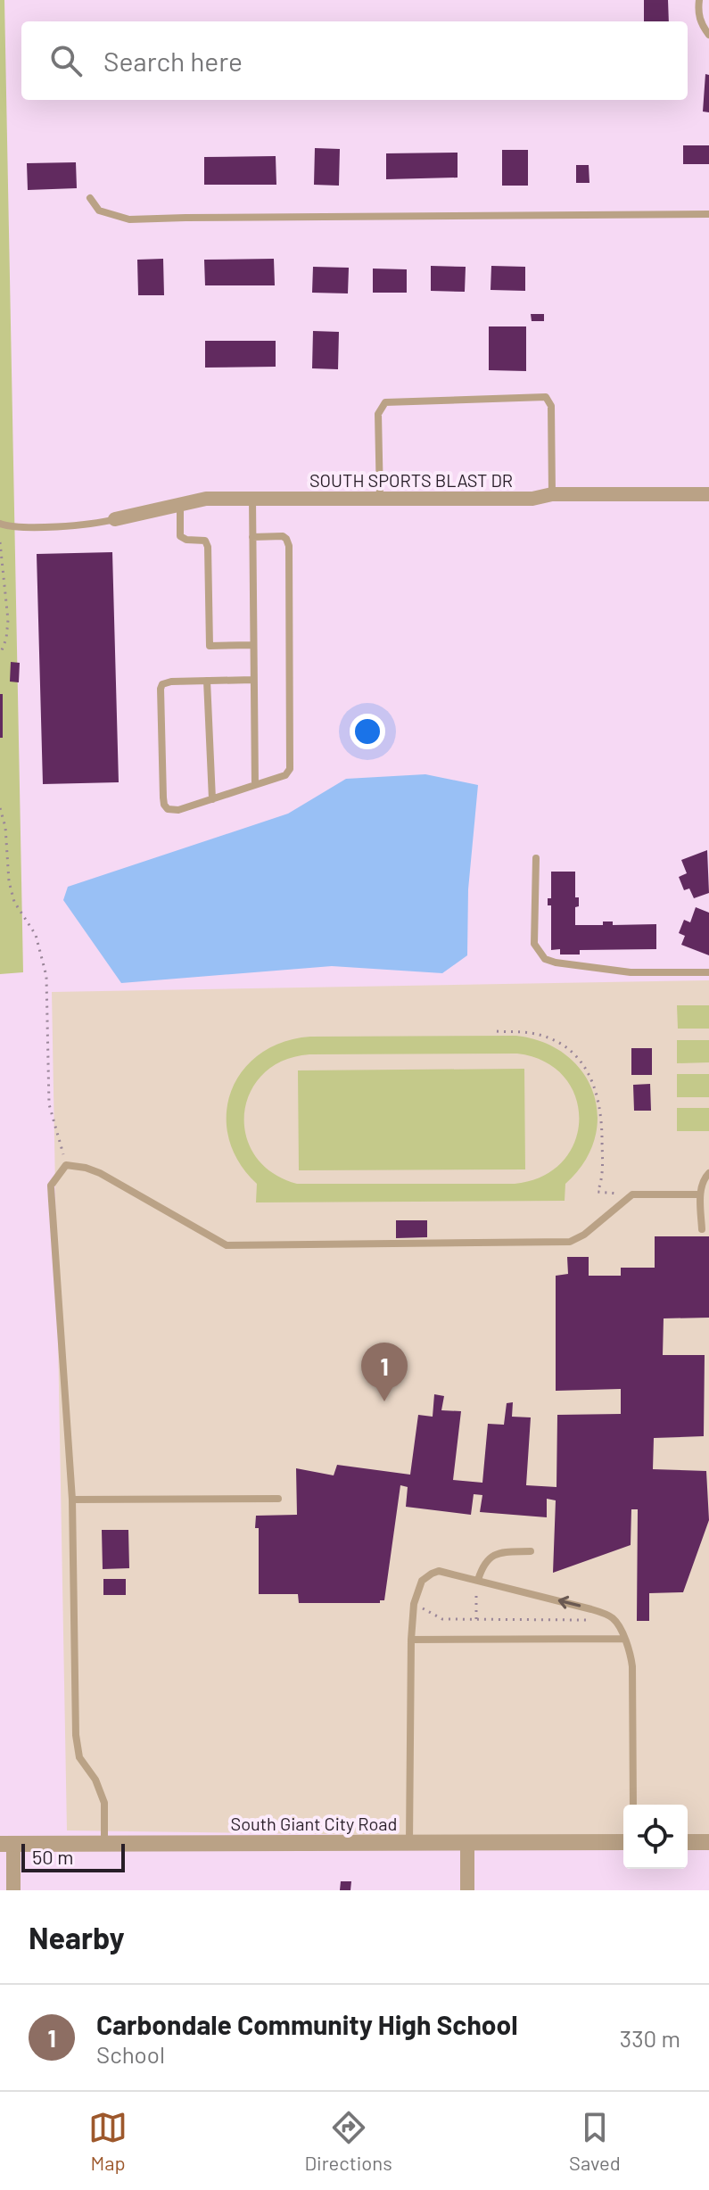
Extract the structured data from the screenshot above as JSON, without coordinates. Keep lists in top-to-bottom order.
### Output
{
  "streets": {
    "street": ["SOUTH SPORTS BLAST DR", "South Giant City Road"]
  },
  "scale_bar": "50 m",
  "page": {
    "search": "Search here",
    "pins": "1",
    "scale": "50 m",
    "heading": "Nearby",
    "list": [
      {
        "mark": "1",
        "name": "Carbondale Community High School",
        "note": "School",
        "value": "330 m"
      }
    ],
    "nav": ["Map", "Directions", "Saved"]
  }
}
